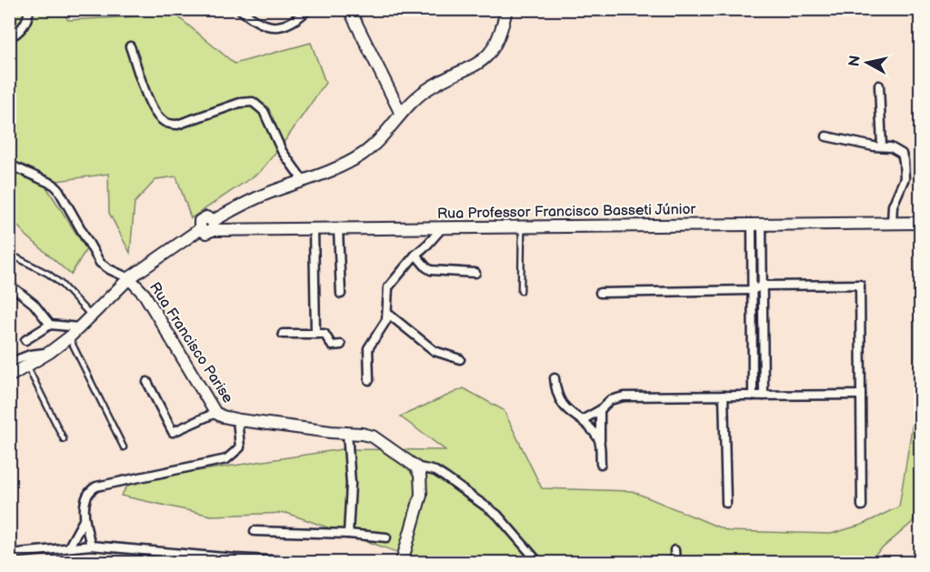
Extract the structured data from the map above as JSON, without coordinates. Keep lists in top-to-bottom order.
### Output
{
  "streets": {
    "main road": ["Rua Professor Francisco Basseti Júnior", "Rua Francisco Parise"]
  },
  "crossings": [
    ["Rua Professor Francisco Basseti Júnior", "Rua Francisco Parise"]
  ],
  "north": "left"
}
